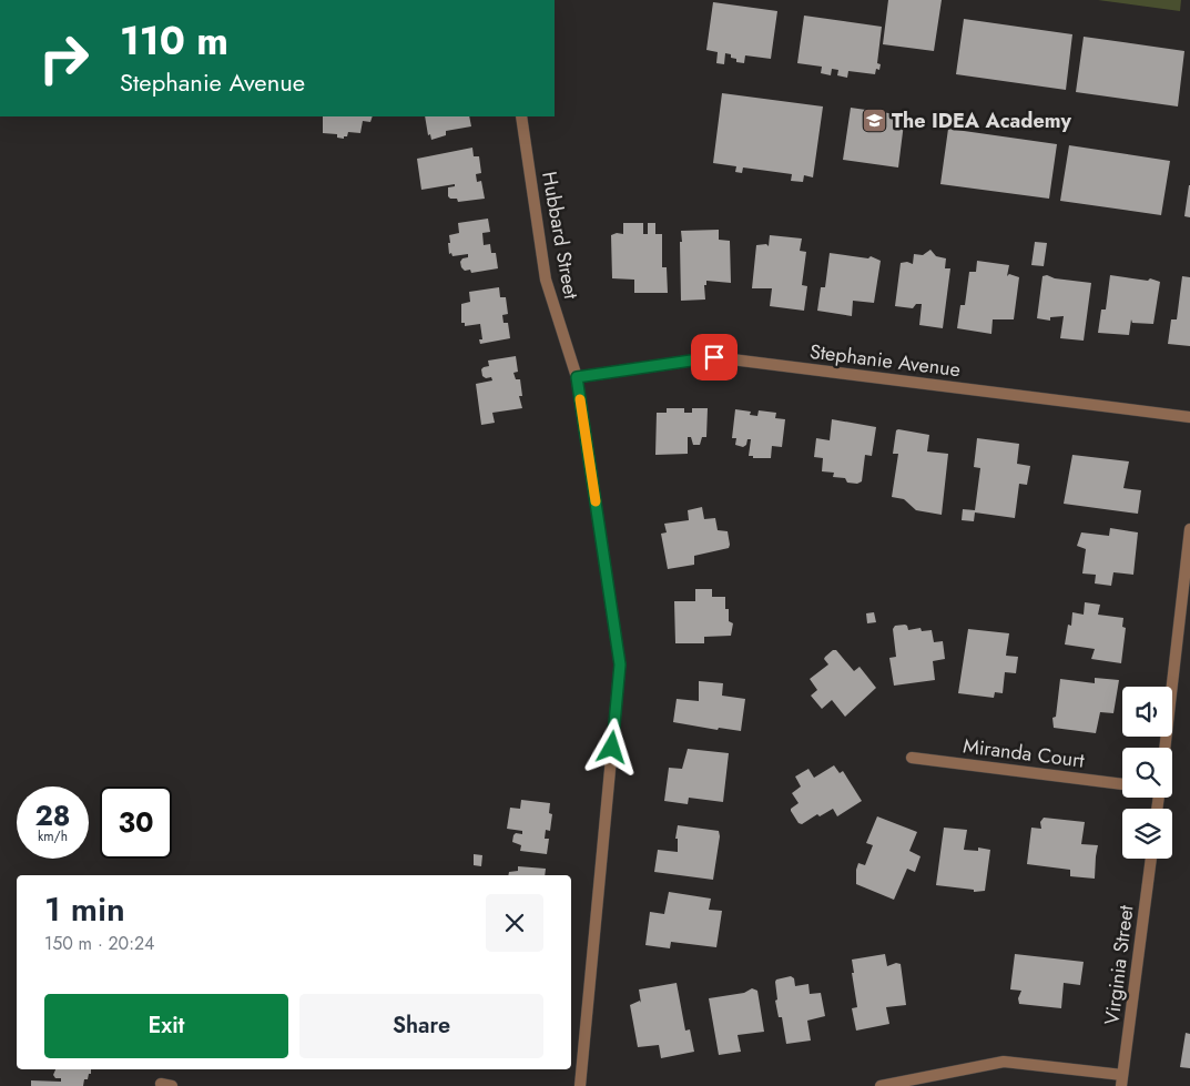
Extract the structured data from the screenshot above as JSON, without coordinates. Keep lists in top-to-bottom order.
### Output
{
  "streets": {
    "street": [
      "Hubbard Street",
      "Stephanie Avenue",
      "Miranda Court",
      "Virginia Street"
    ]
  },
  "crossings": [
    ["Hubbard Street", "Stephanie Avenue"]
  ],
  "places": {
    "school or university": ["The IDEA Academy"]
  },
  "page": {
    "turn": ["110 m", "Stephanie Avenue"],
    "speed": "28 km/h",
    "limit": "30",
    "heading": ["1 min", "150 m · 20:24"],
    "buttons": ["Exit", "Share"]
  }
}
